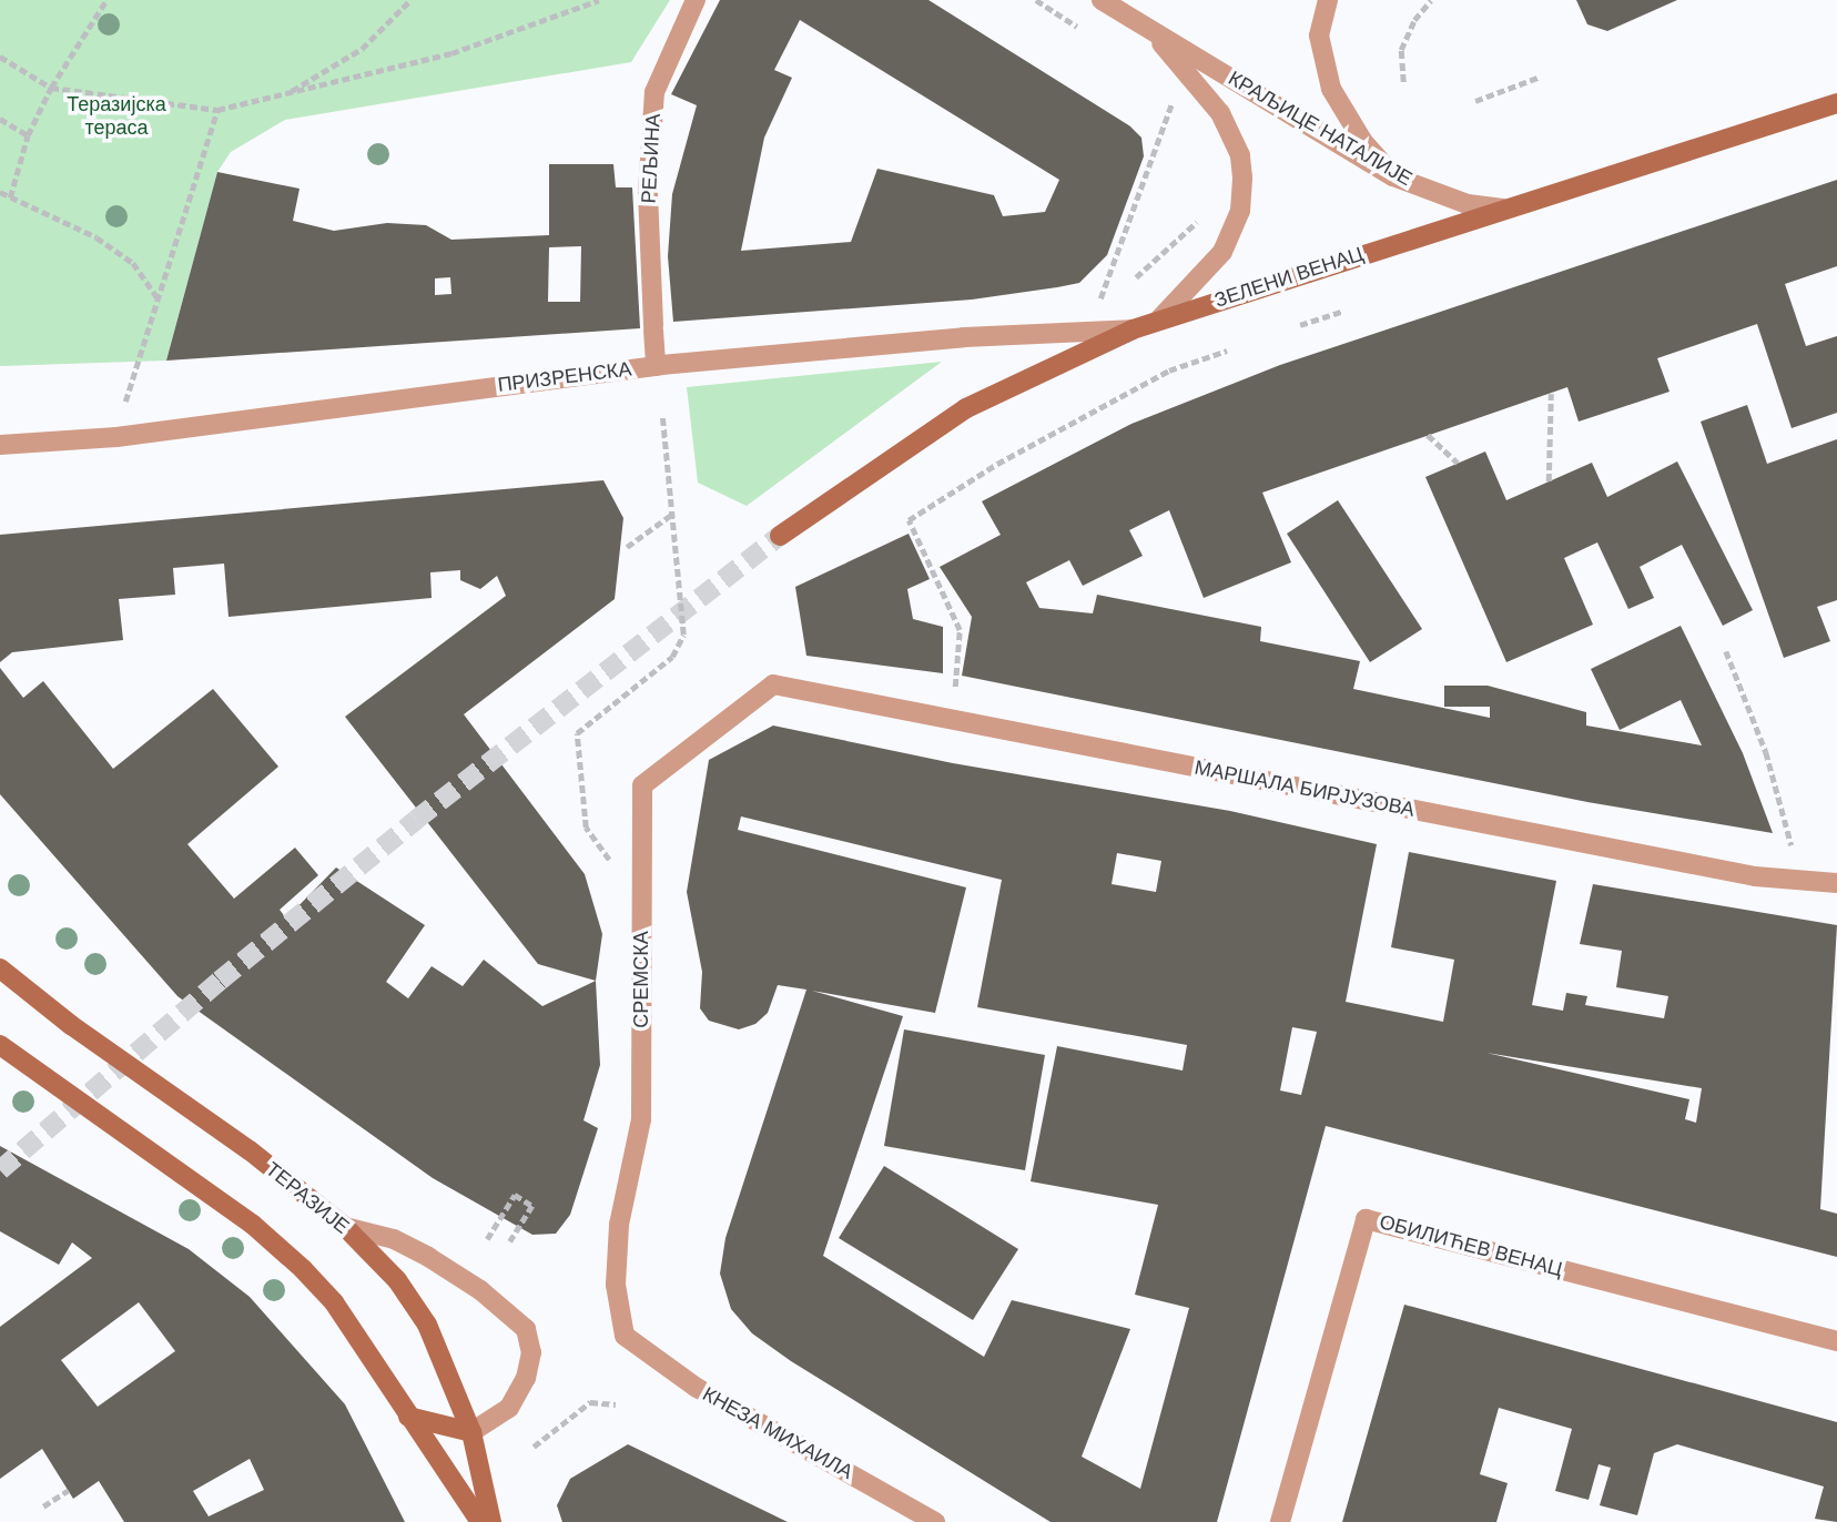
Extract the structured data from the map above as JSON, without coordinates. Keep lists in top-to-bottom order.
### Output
{
  "streets": {
    "main road": ["ЗЕЛЕНИ ВЕНАЦ", "ТЕРАЗИЈЕ"],
    "street": [
      "КРАЉИЦЕ НАТАЛИЈЕ",
      "РЕЉИНА",
      "ПРИЗРЕНСКА",
      "МАРШАЛА БИРЈУЗОВА",
      "СРЕМСКА",
      "ОБИЛИЋЕВ ВЕНАЦ",
      "КНЕЗА МИХАИЛА"
    ]
  },
  "crossings": [
    ["КРАЉИЦЕ НАТАЛИЈЕ", "ЗЕЛЕНИ ВЕНАЦ"],
    ["РЕЉИНА", "ПРИЗРЕНСКА"],
    ["ЗЕЛЕНИ ВЕНАЦ", "ПРИЗРЕНСКА"],
    ["МАРШАЛА БИРЈУЗОВА", "СРЕМСКА"],
    ["СРЕМСКА", "КНЕЗА МИХАИЛА"]
  ],
  "parks": ["Теразијска тераса"]
}
